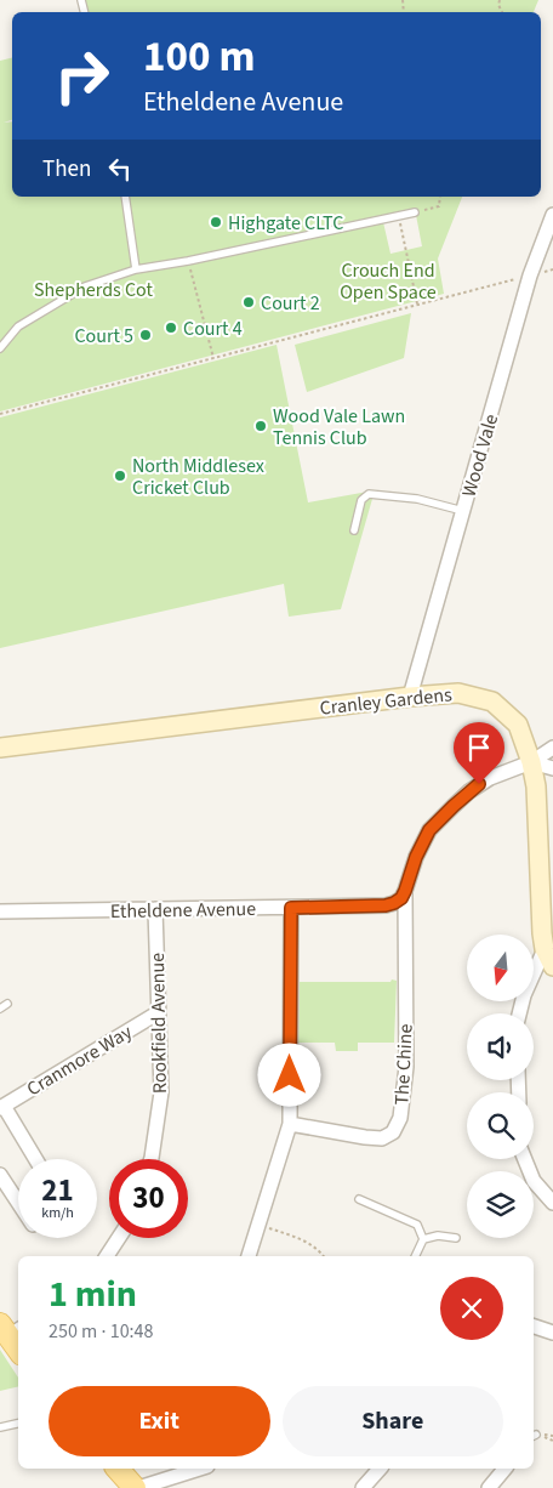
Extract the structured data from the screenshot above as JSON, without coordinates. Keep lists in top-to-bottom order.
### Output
{
  "streets": {
    "street": [
      "Wood Vale",
      "Cranley Gardens",
      "Etheldene Avenue",
      "Rookfield Avenue",
      "Cranmore Way",
      "The Chine"
    ]
  },
  "crossings": [
    ["Wood Vale", "Cranley Gardens"],
    ["Cranley Gardens", "The Chine"],
    ["Etheldene Avenue", "Rookfield Avenue"],
    ["Etheldene Avenue", "The Chine"],
    ["Rookfield Avenue", "Cranmore Way"]
  ],
  "parks": ["Crouch End Open Space", "Shepherds Cot"],
  "places": [
    "Highgate CLTC",
    "Court 2",
    "Court 4",
    "Court 5",
    "Wood Vale Lawn Tennis Club",
    "North Middlesex Cricket Club"
  ],
  "north": "bottom",
  "page": {
    "turn": ["100 m", "Etheldene Avenue"],
    "then": "Then",
    "speed": "21 km/h",
    "limit": "30",
    "heading": ["1 min", "250 m · 10:48"],
    "buttons": ["Exit", "Share"]
  }
}
